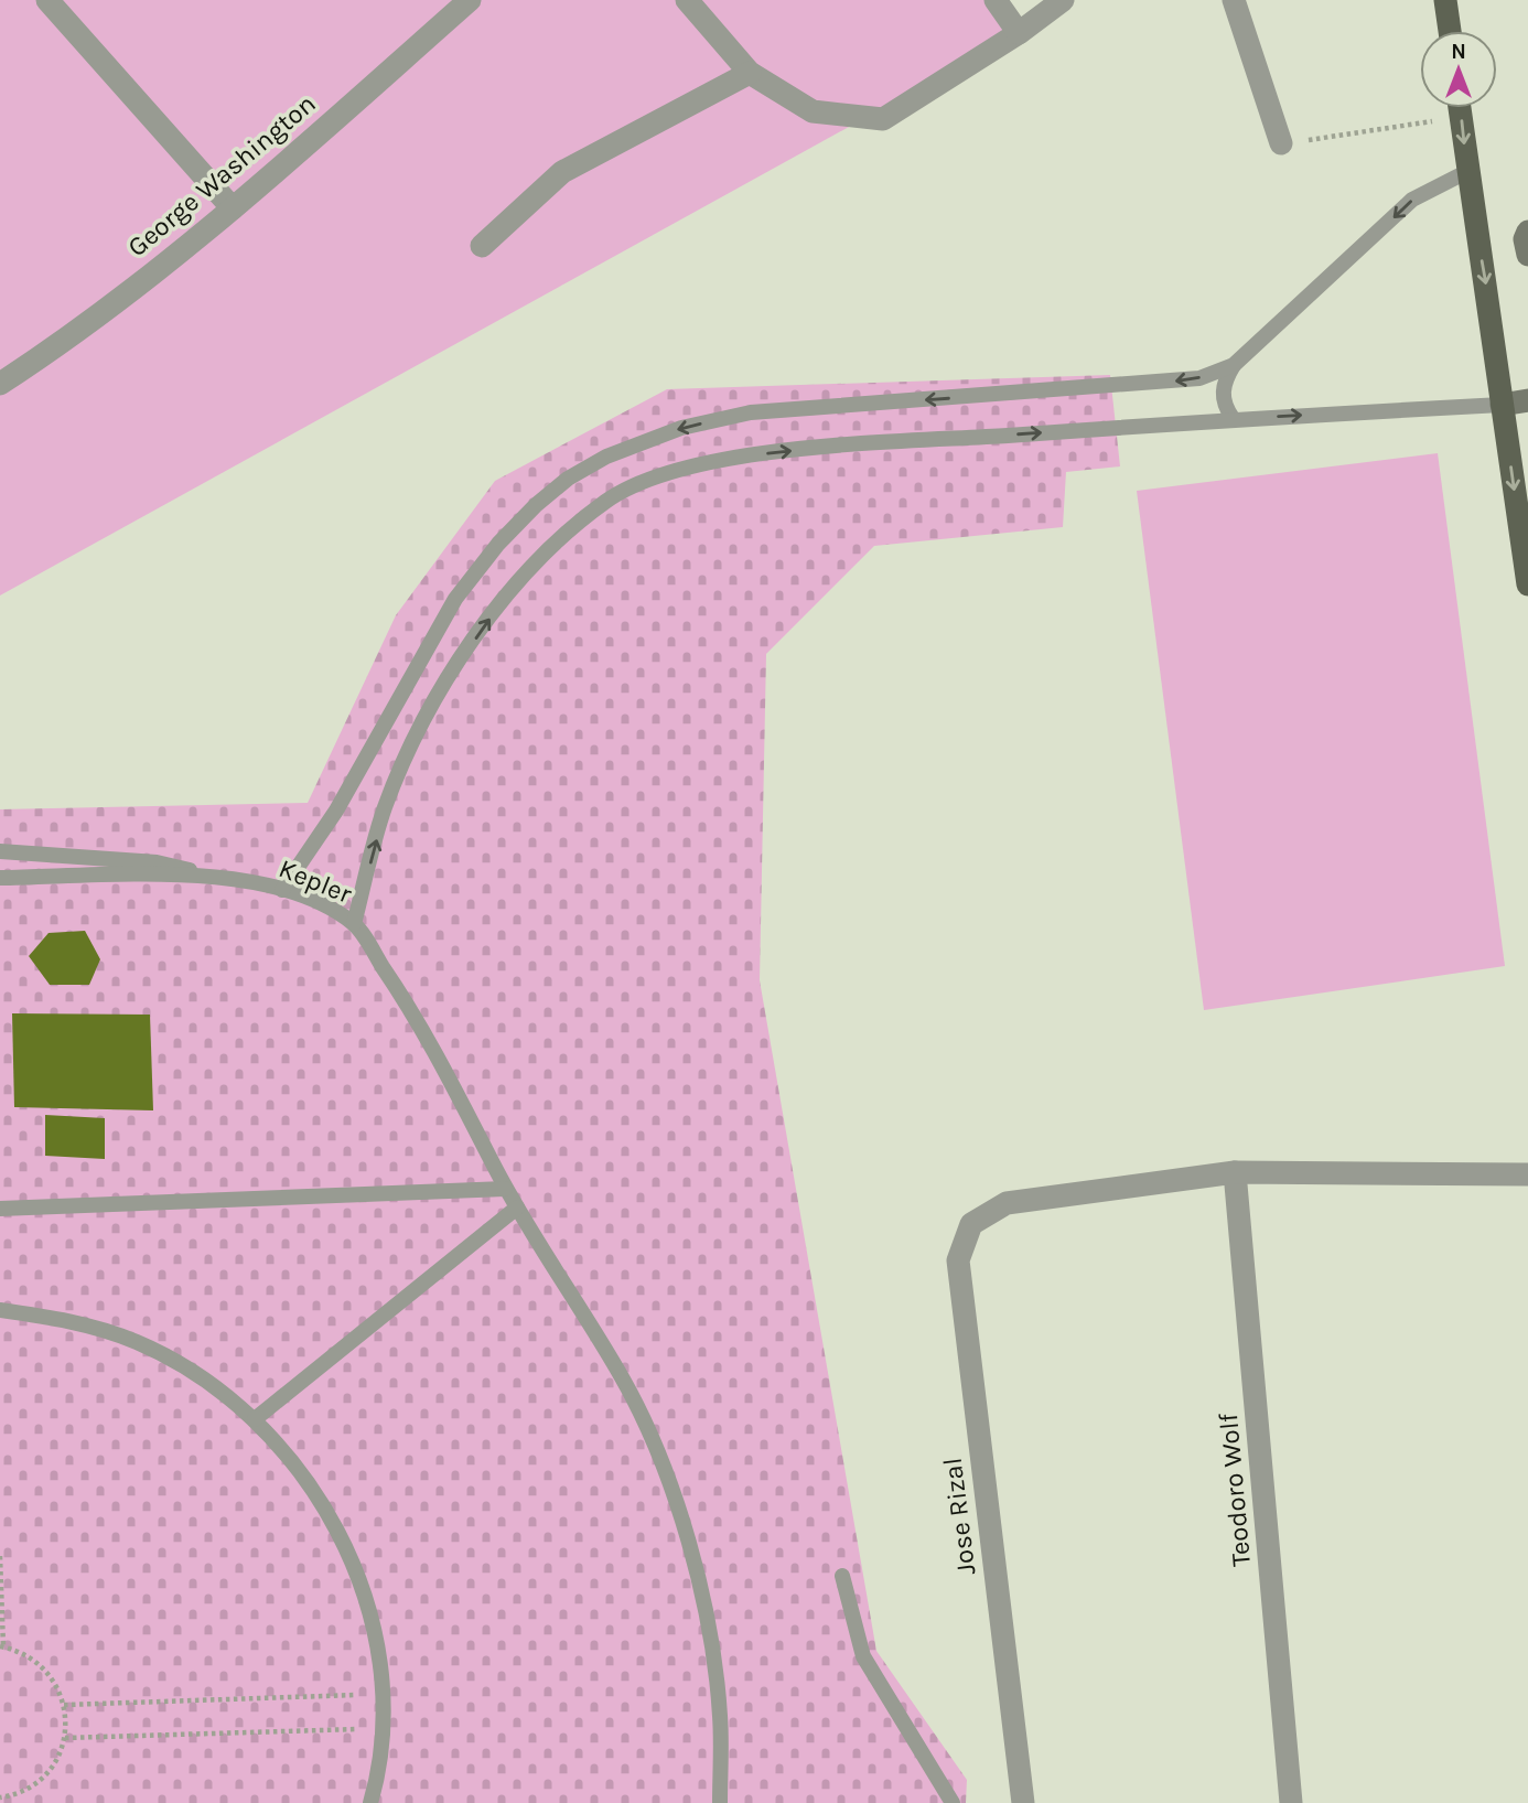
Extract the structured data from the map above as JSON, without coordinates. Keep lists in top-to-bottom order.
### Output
{
  "streets": {
    "street": ["George Washington", "Teodoro Wolf", "Jose Rizal"],
    "lane": ["Kepler"]
  },
  "crossings": [
    ["Teodoro Wolf", "Jose Rizal"]
  ],
  "north": "top"
}
